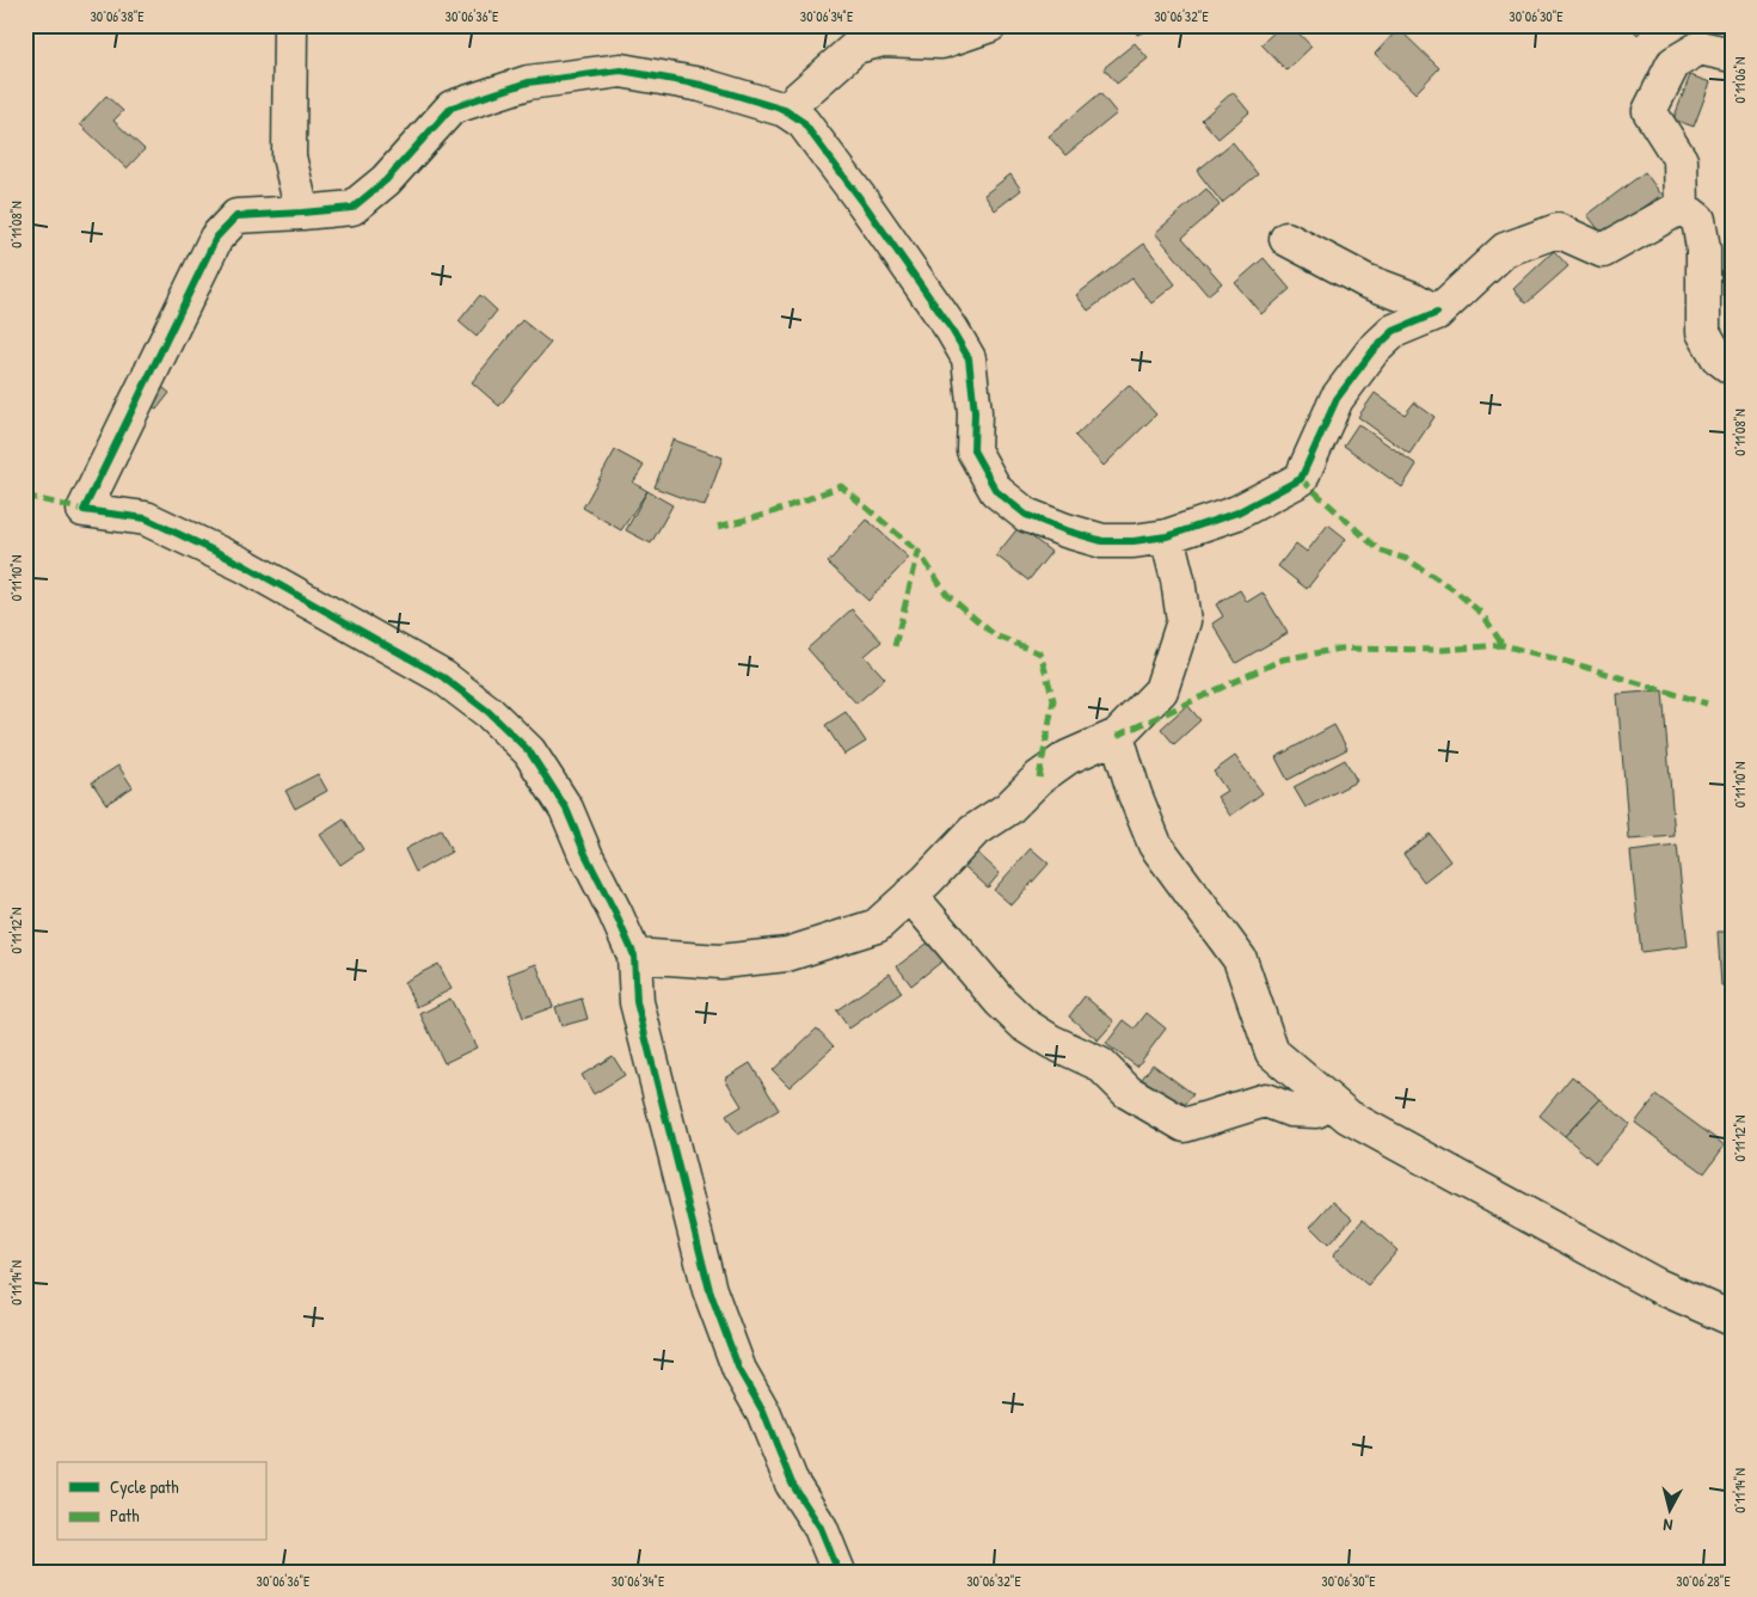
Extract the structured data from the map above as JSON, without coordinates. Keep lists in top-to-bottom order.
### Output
{
  "legend": ["Cycle path", "Path"],
  "north": "bottom",
  "coordinates": [
    "30°06'38\"E",
    "30°06'36\"E",
    "30°06'34\"E",
    "30°06'32\"E",
    "30°06'30\"E",
    "0°11'06\"N",
    "0°11'08\"N",
    "0°11'10\"N",
    "0°11'12\"N",
    "0°11'14\"N",
    "30°06'28\"E"
  ]
}
